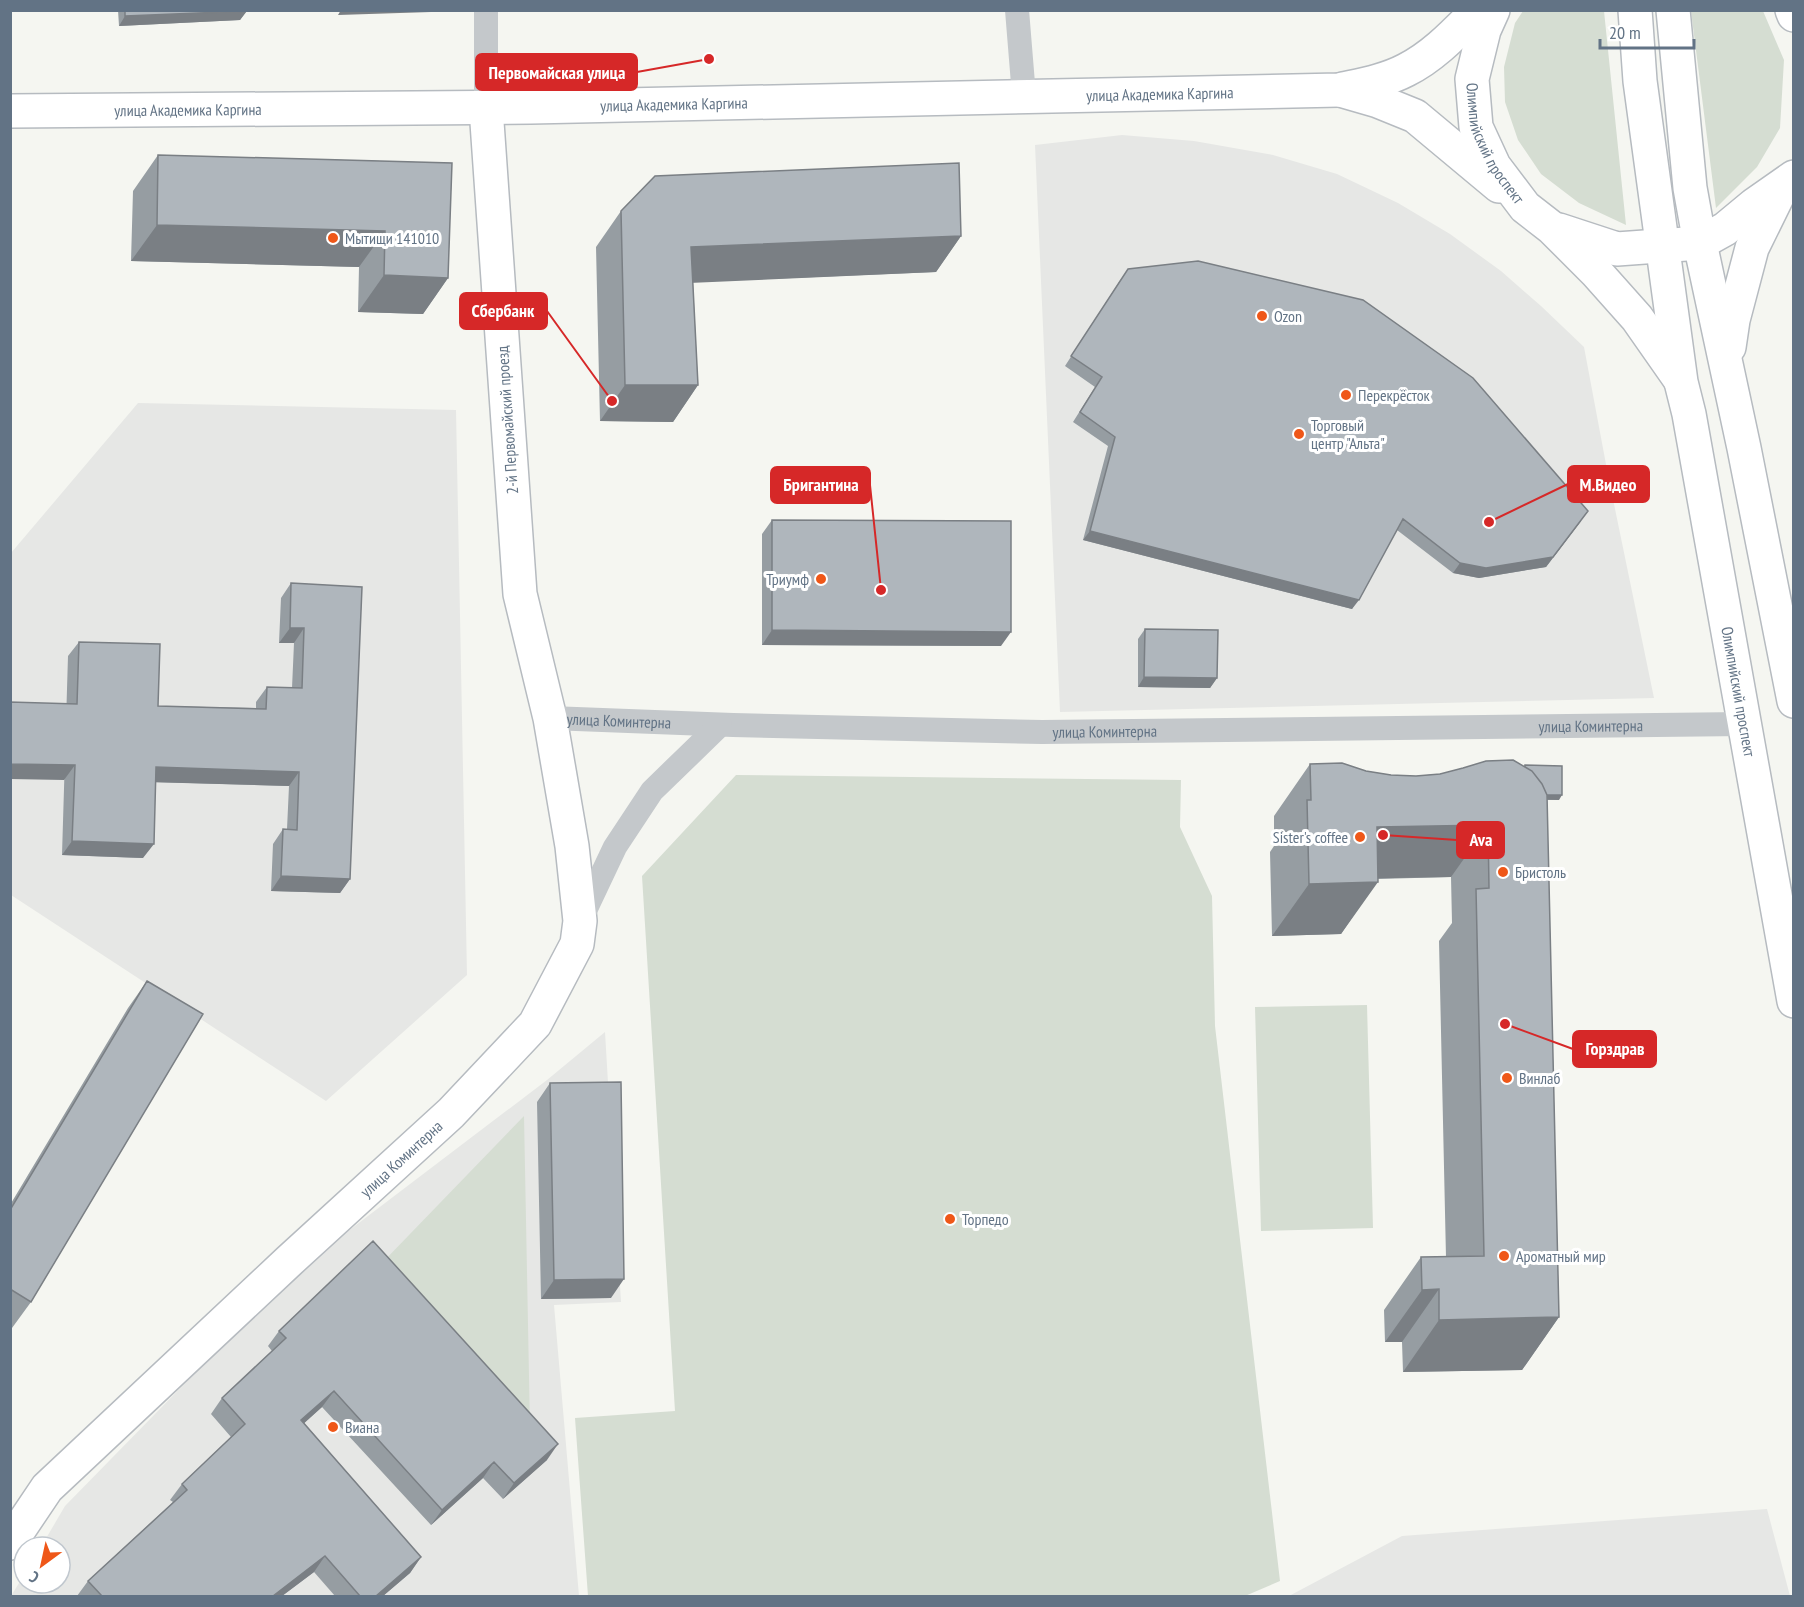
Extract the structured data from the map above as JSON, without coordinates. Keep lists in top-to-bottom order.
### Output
{
  "streets": {
    "street": [
      "улица Академика Каргина",
      "Олимпийский проспект",
      "2-й Первомайский проезд",
      "улица Коминтерна"
    ]
  },
  "crossings": [
    ["улица Академика Каргина", "2-й Первомайский проезд"],
    ["Олимпийский проспект", "улица Коминтерна"],
    ["2-й Первомайский проезд", "улица Коминтерна"]
  ],
  "places": [
    "Первомайская улица",
    "Мытищи 141010",
    "Ozon",
    "Перекрёсток",
    "Сбербанк",
    "Торговый центр \"Альта\"",
    "М.Видео",
    "Триумф",
    "Бригантина",
    "Ava",
    "Sister's coffee",
    "Бристоль",
    "Горздрав",
    "Винлаб",
    "Торпедо",
    "Ароматный мир",
    "Виана"
  ],
  "scale_bar": "20 m",
  "north": "bottom left"
}
